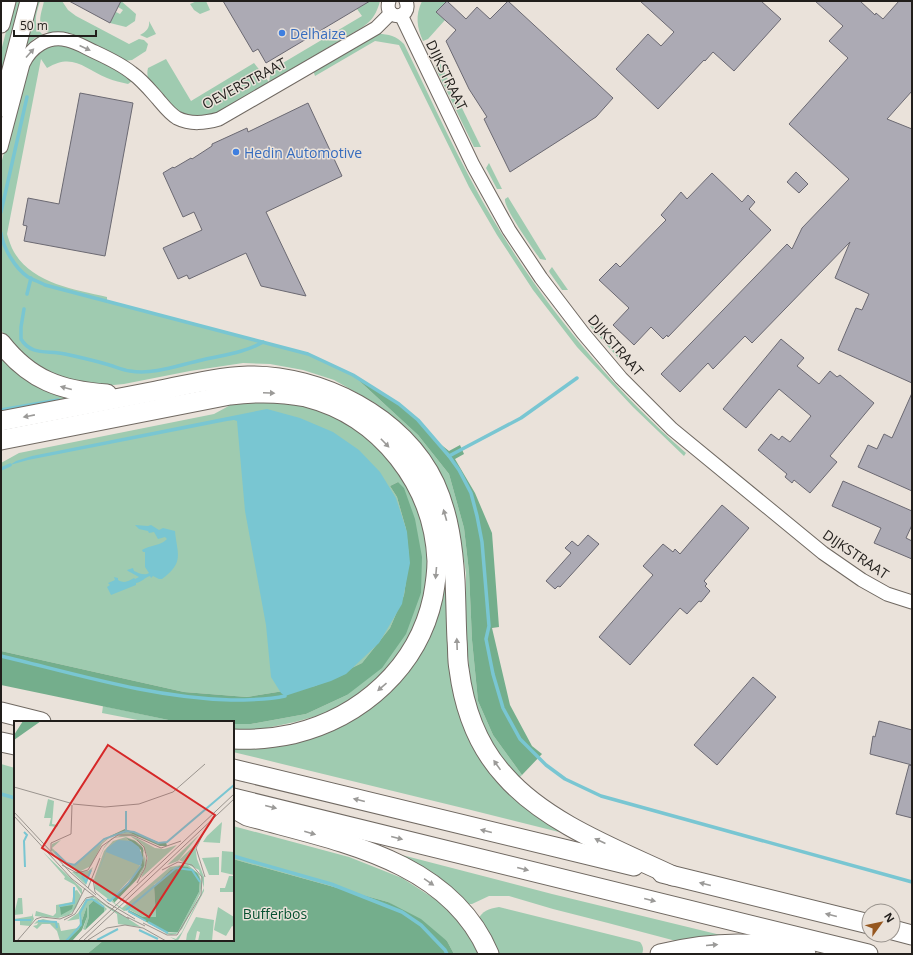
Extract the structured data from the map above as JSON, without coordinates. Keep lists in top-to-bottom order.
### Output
{
  "streets": {
    "street": ["DIJKSTRAAT", "OEVERSTRAAT"]
  },
  "crossings": [
    ["DIJKSTRAAT", "OEVERSTRAAT"]
  ],
  "parks": ["Bufferbos"],
  "places": ["Delhaize", "Hedin Automotive"],
  "scale_bar": "50 m",
  "north": "top right"
}
